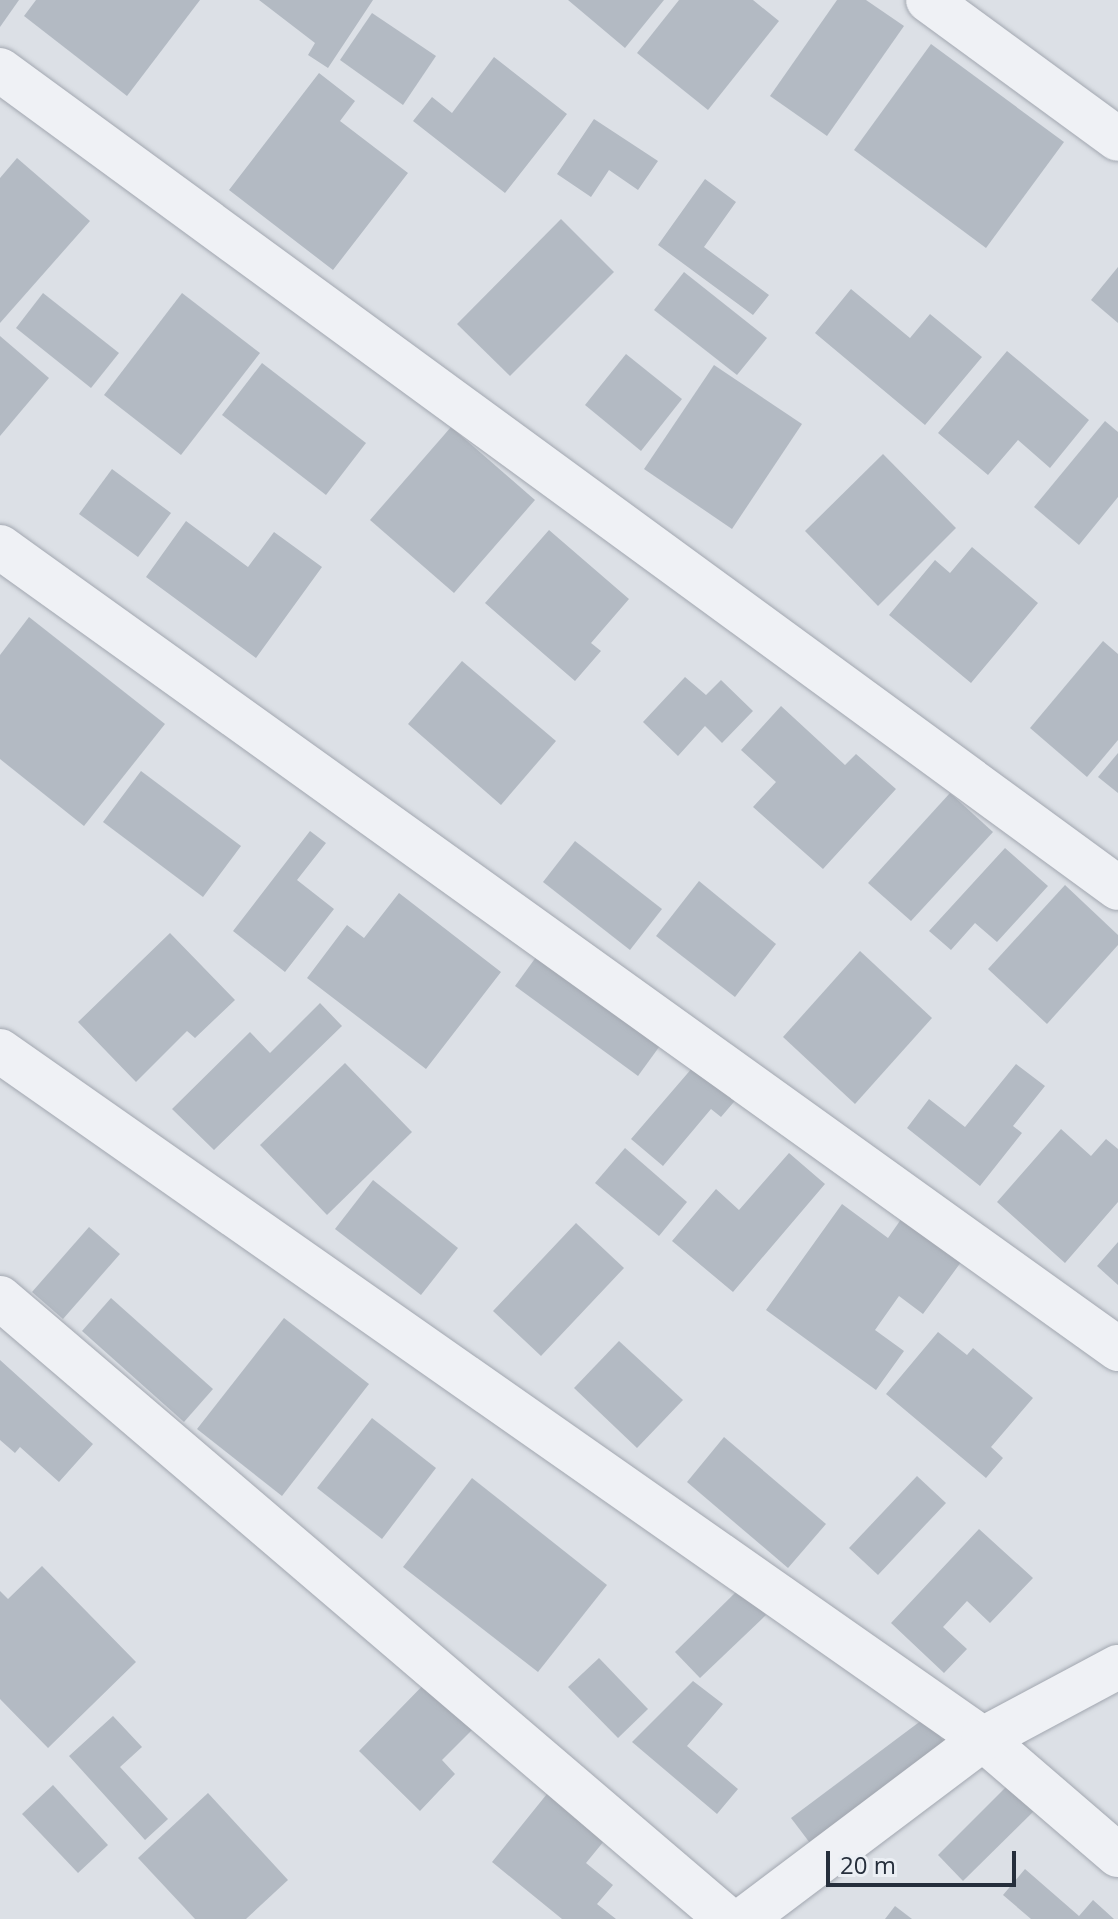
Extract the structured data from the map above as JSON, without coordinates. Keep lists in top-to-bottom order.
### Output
{
  "scale_bar": "20 m"
}
